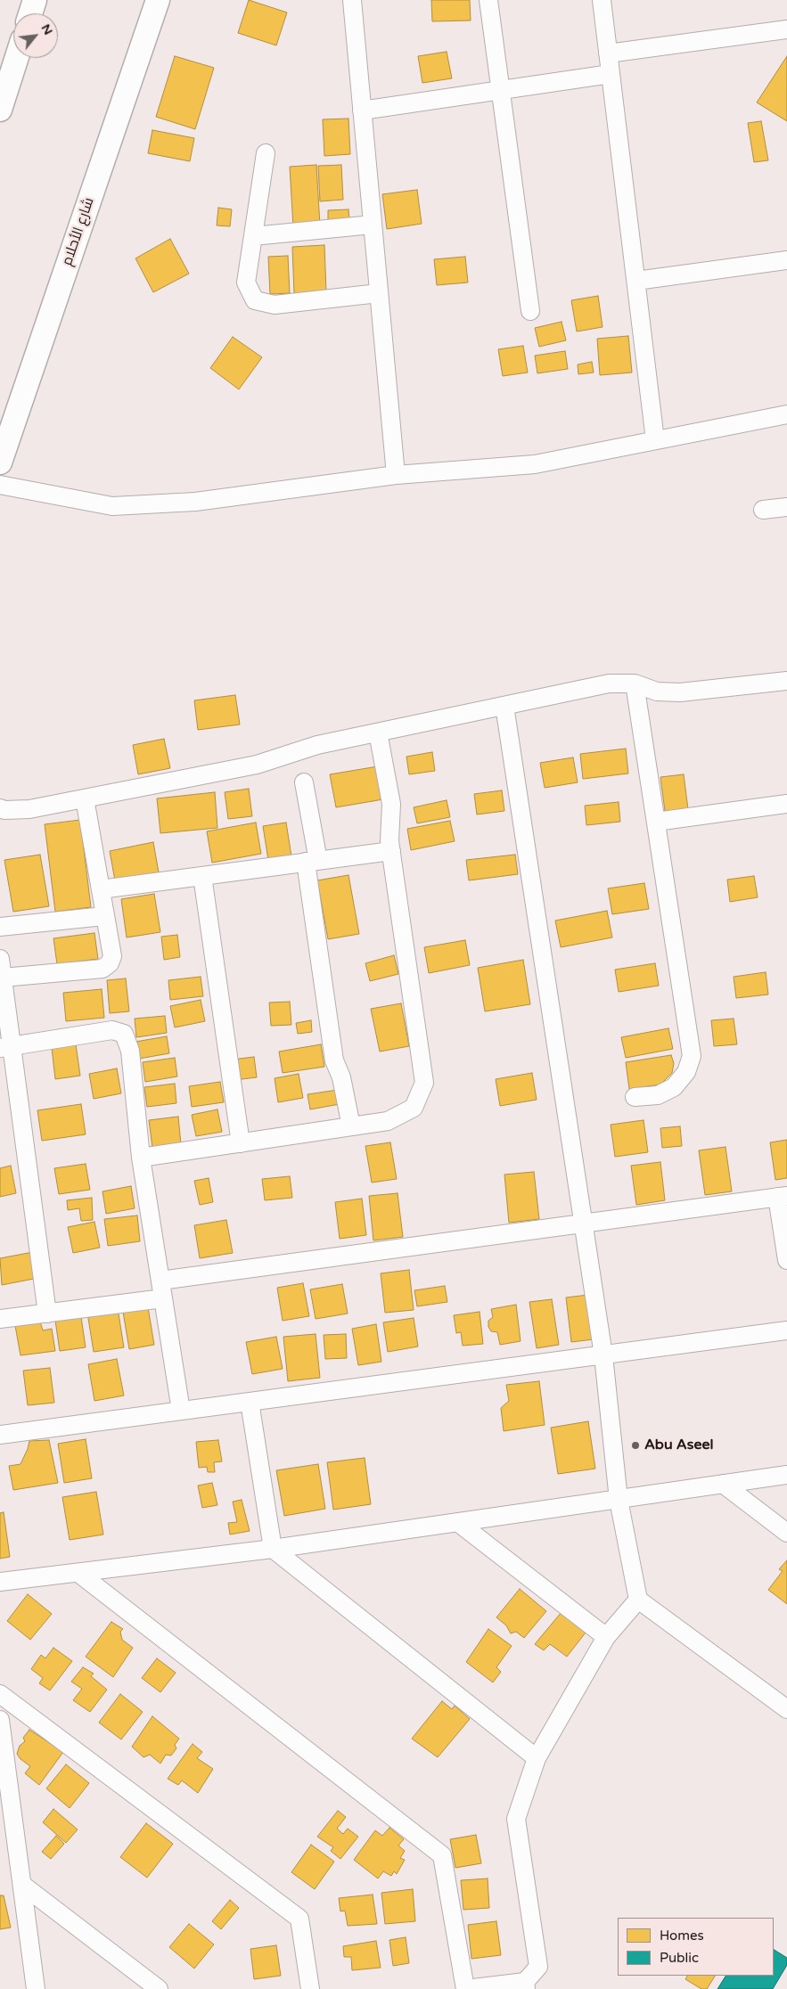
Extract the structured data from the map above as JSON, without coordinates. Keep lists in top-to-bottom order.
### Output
{
  "streets": {
    "main road": ["شارع الأحلام"]
  },
  "places": ["Abu Aseel"],
  "legend": ["Homes", "Public"],
  "north": "top right"
}
